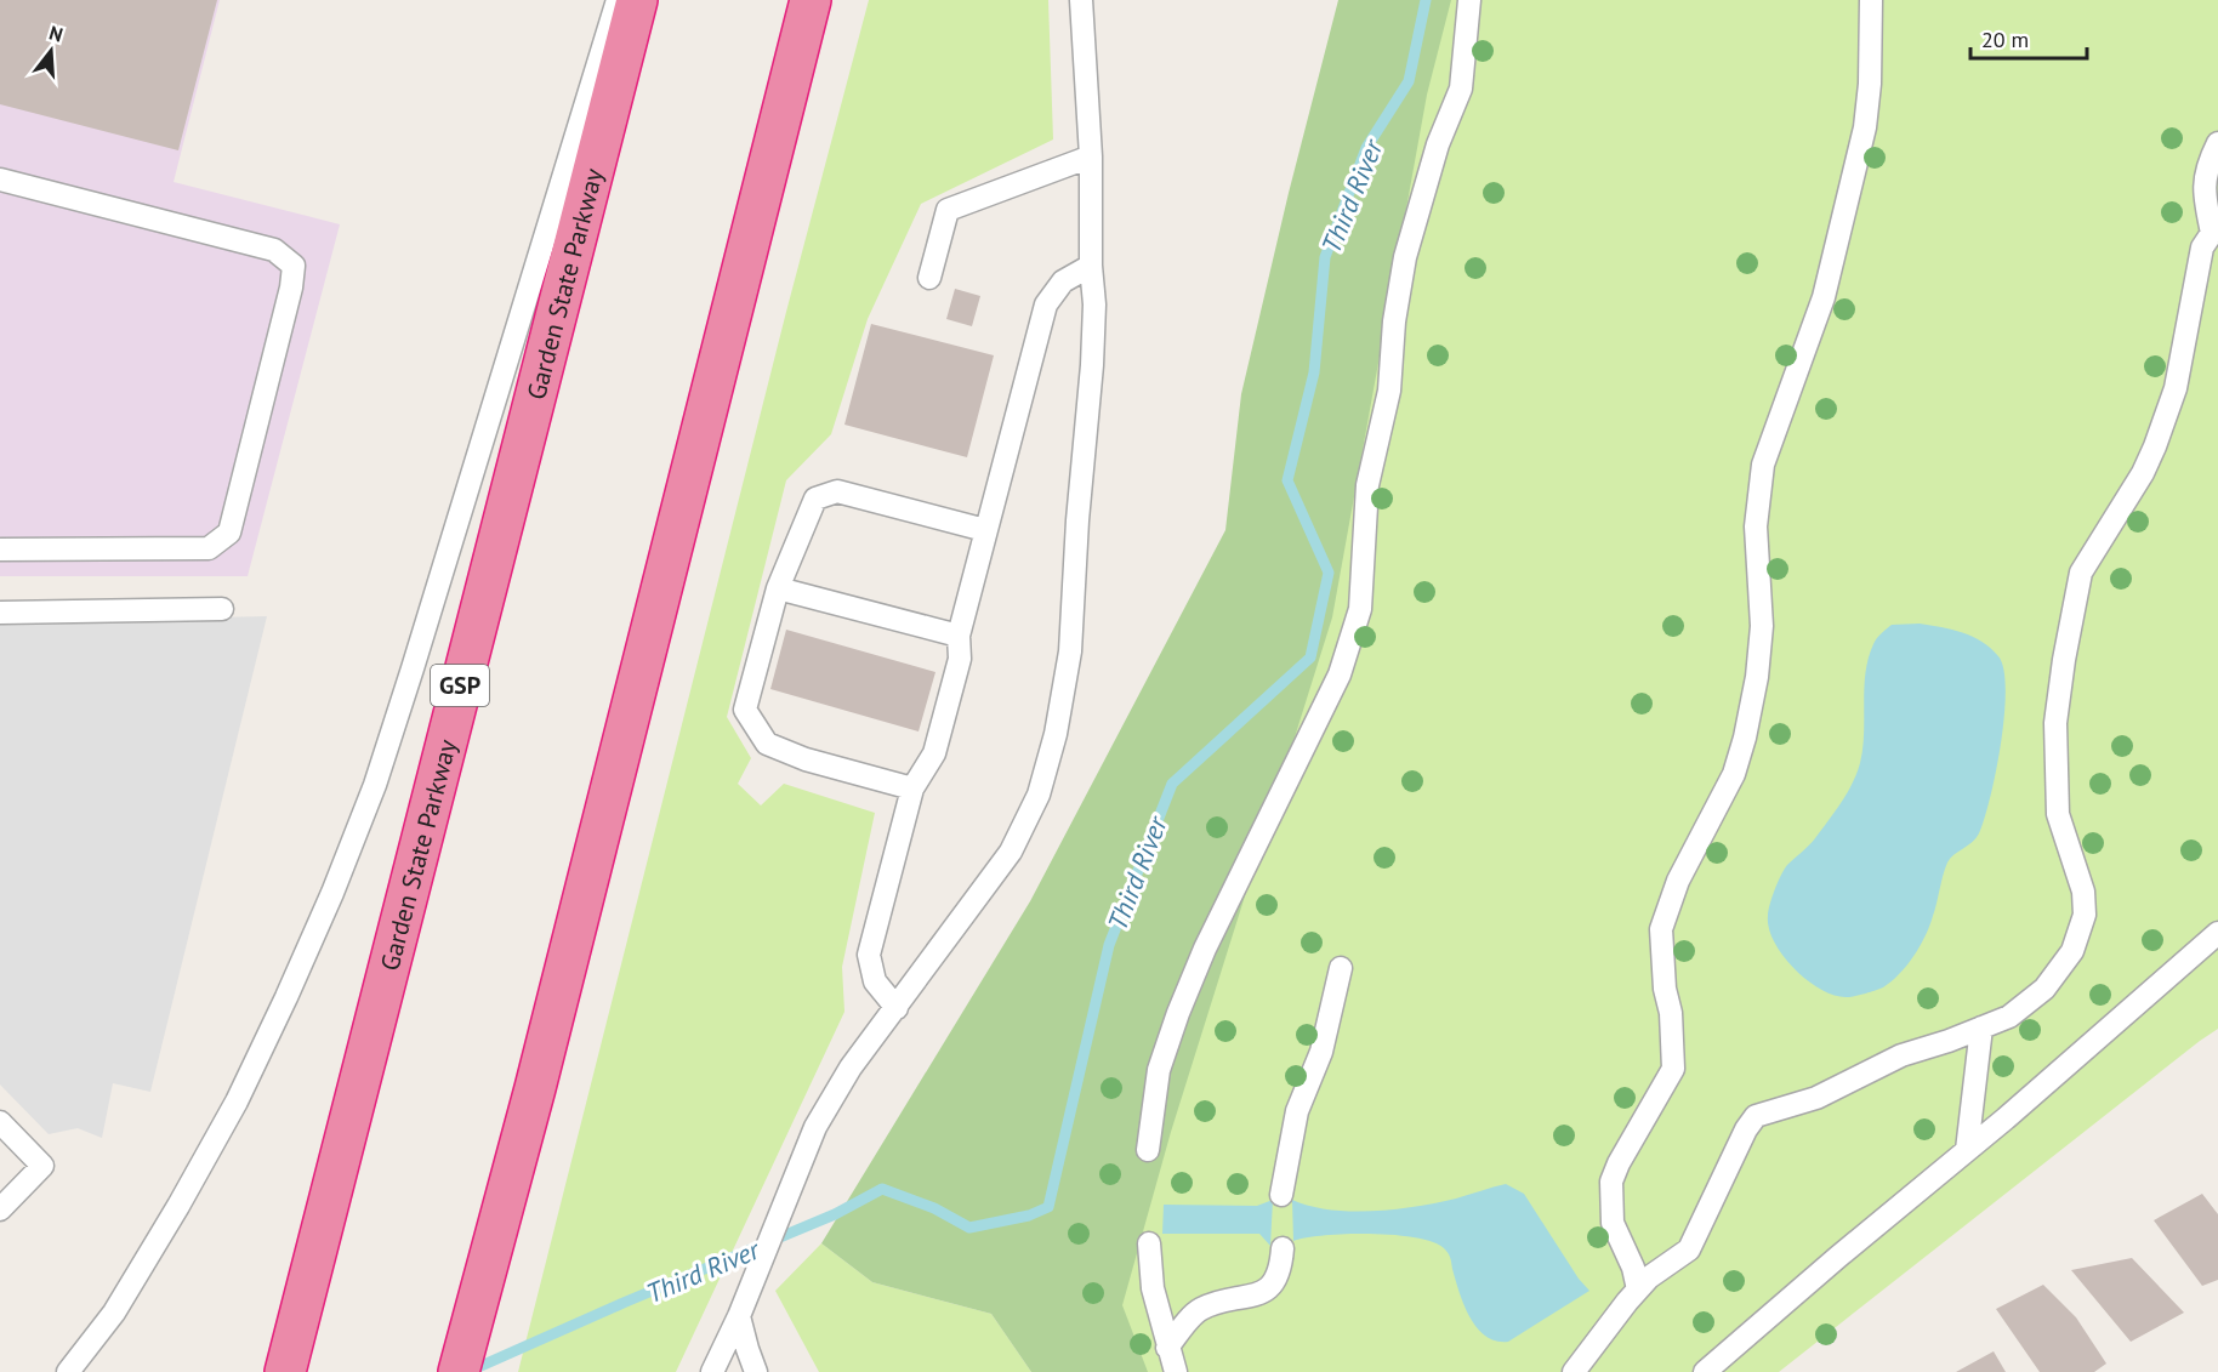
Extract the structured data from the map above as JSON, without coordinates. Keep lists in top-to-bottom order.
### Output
{
  "streets": {
    "highway": ["Garden State Parkway", "GSP"]
  },
  "water": ["Third River"],
  "scale_bar": "20 m",
  "north": "top"
}
